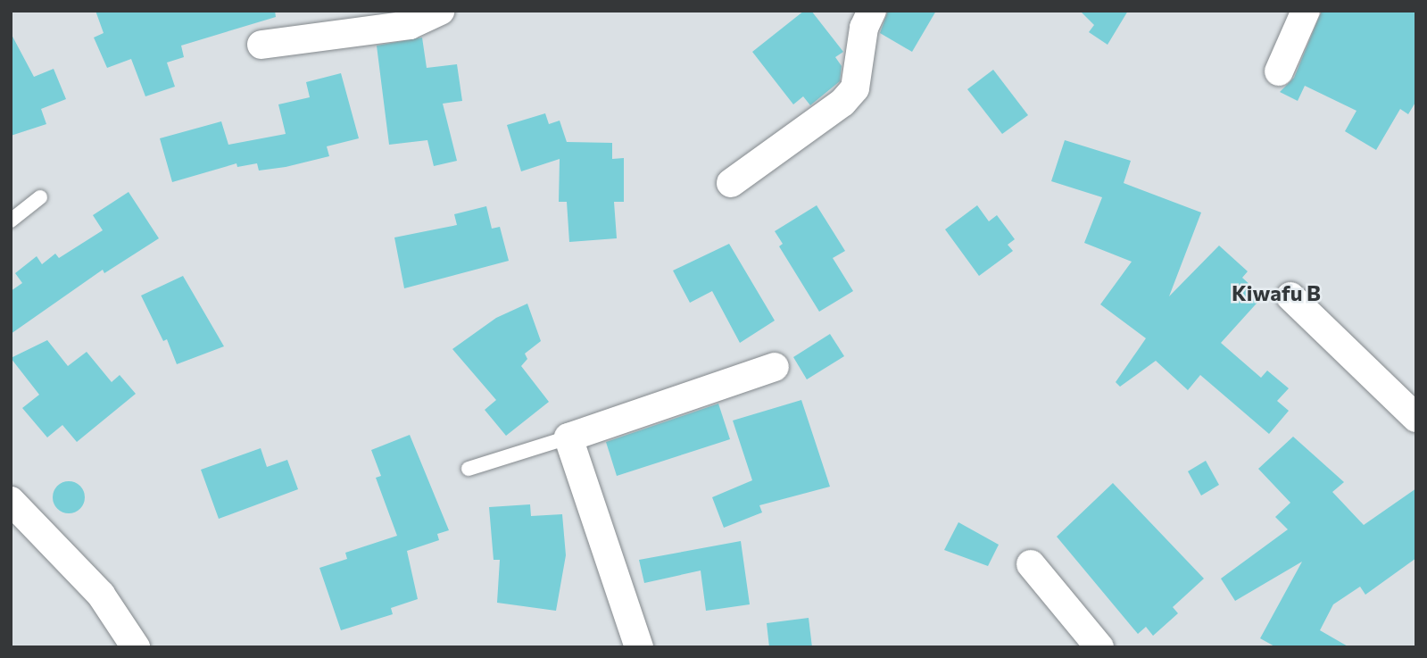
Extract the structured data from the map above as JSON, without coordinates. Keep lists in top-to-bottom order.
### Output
{
  "districts": ["Kiwafu B"]
}
